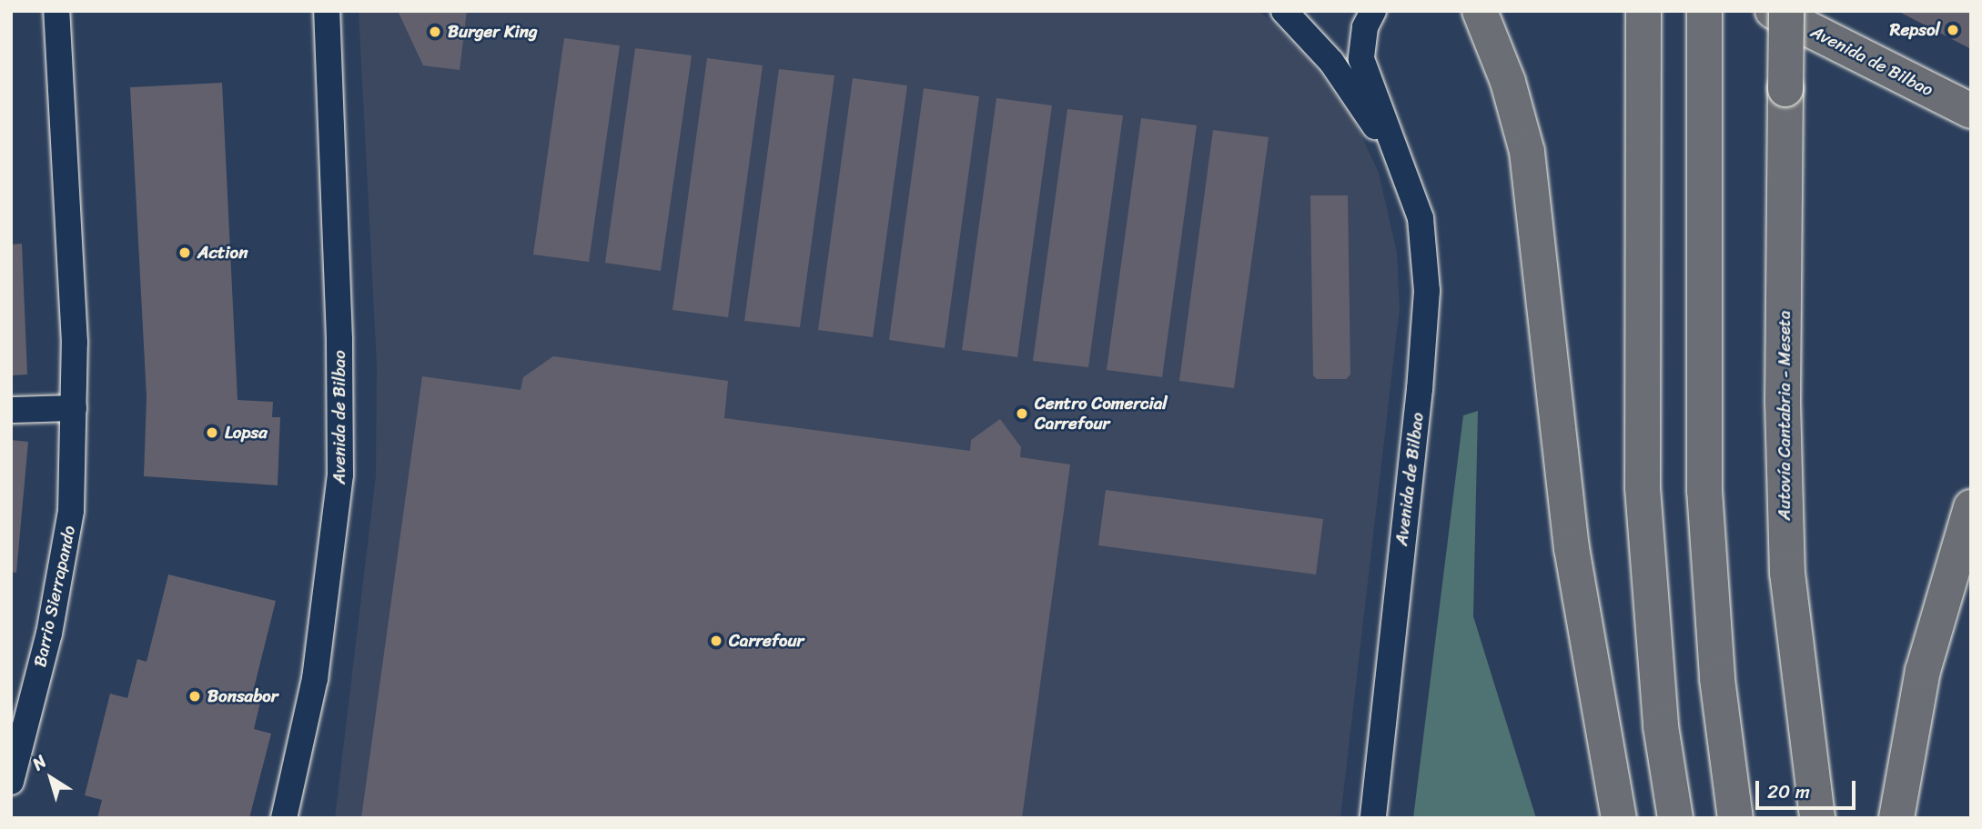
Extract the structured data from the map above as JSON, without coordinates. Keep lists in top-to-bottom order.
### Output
{
  "streets": {
    "highway": ["Avenida de Bilbao", "Autovía Cantabria - Meseta"],
    "street": ["Barrio Sierrapando"]
  },
  "places": [
    "Repsol",
    "Burger King",
    "Action",
    "Centro Comercial Carrefour",
    "Lopsa",
    "Carrefour",
    "Bonsabor"
  ],
  "scale_bar": "20 m",
  "north": "top left"
}
